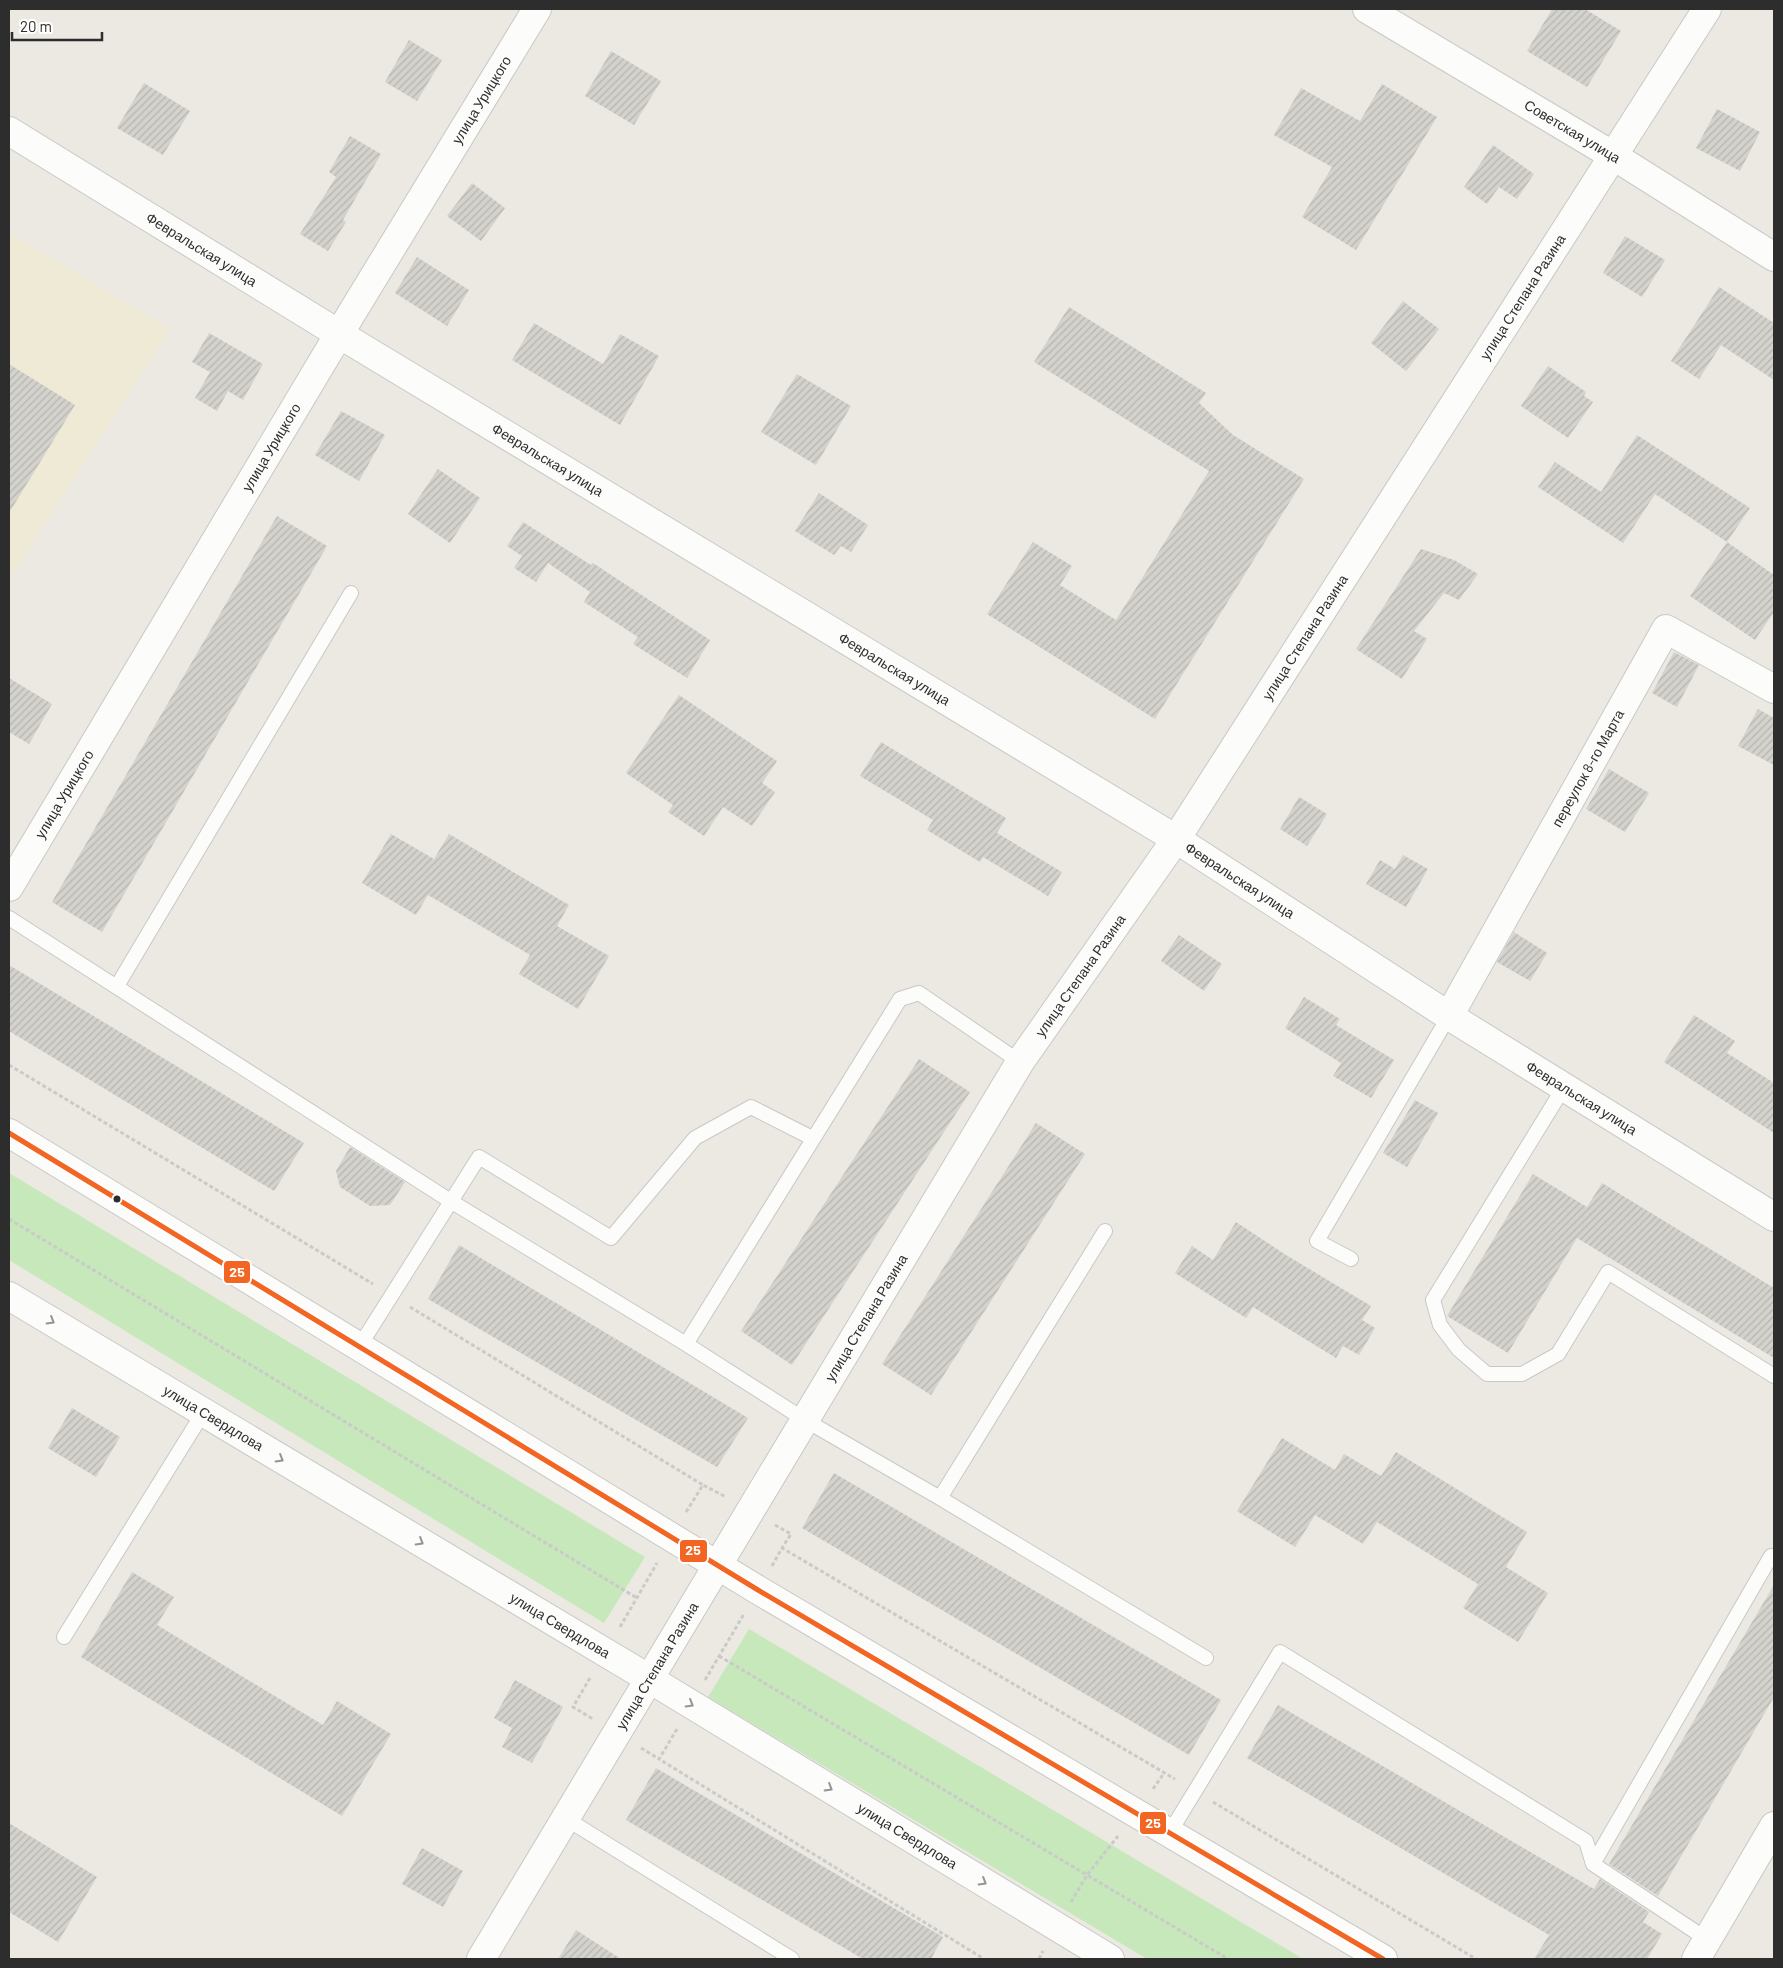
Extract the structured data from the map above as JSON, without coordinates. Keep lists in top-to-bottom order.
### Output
{
  "streets": {
    "main road": [
      "улица Урицкого",
      "Советская улица",
      "Февральская улица",
      "улица Степана Разина",
      "переулок 8-го Марта",
      "улица Свердлова"
    ]
  },
  "crossings": [
    ["улица Урицкого", "Февральская улица"],
    ["Советская улица", "улица Степана Разина"],
    ["Февральская улица", "улица Степана Разина"],
    ["Февральская улица", "переулок 8-го Марта"],
    ["улица Степана Разина", "улица Свердлова"]
  ],
  "lines": ["transit line 25"],
  "scale_bar": "20 m"
}
